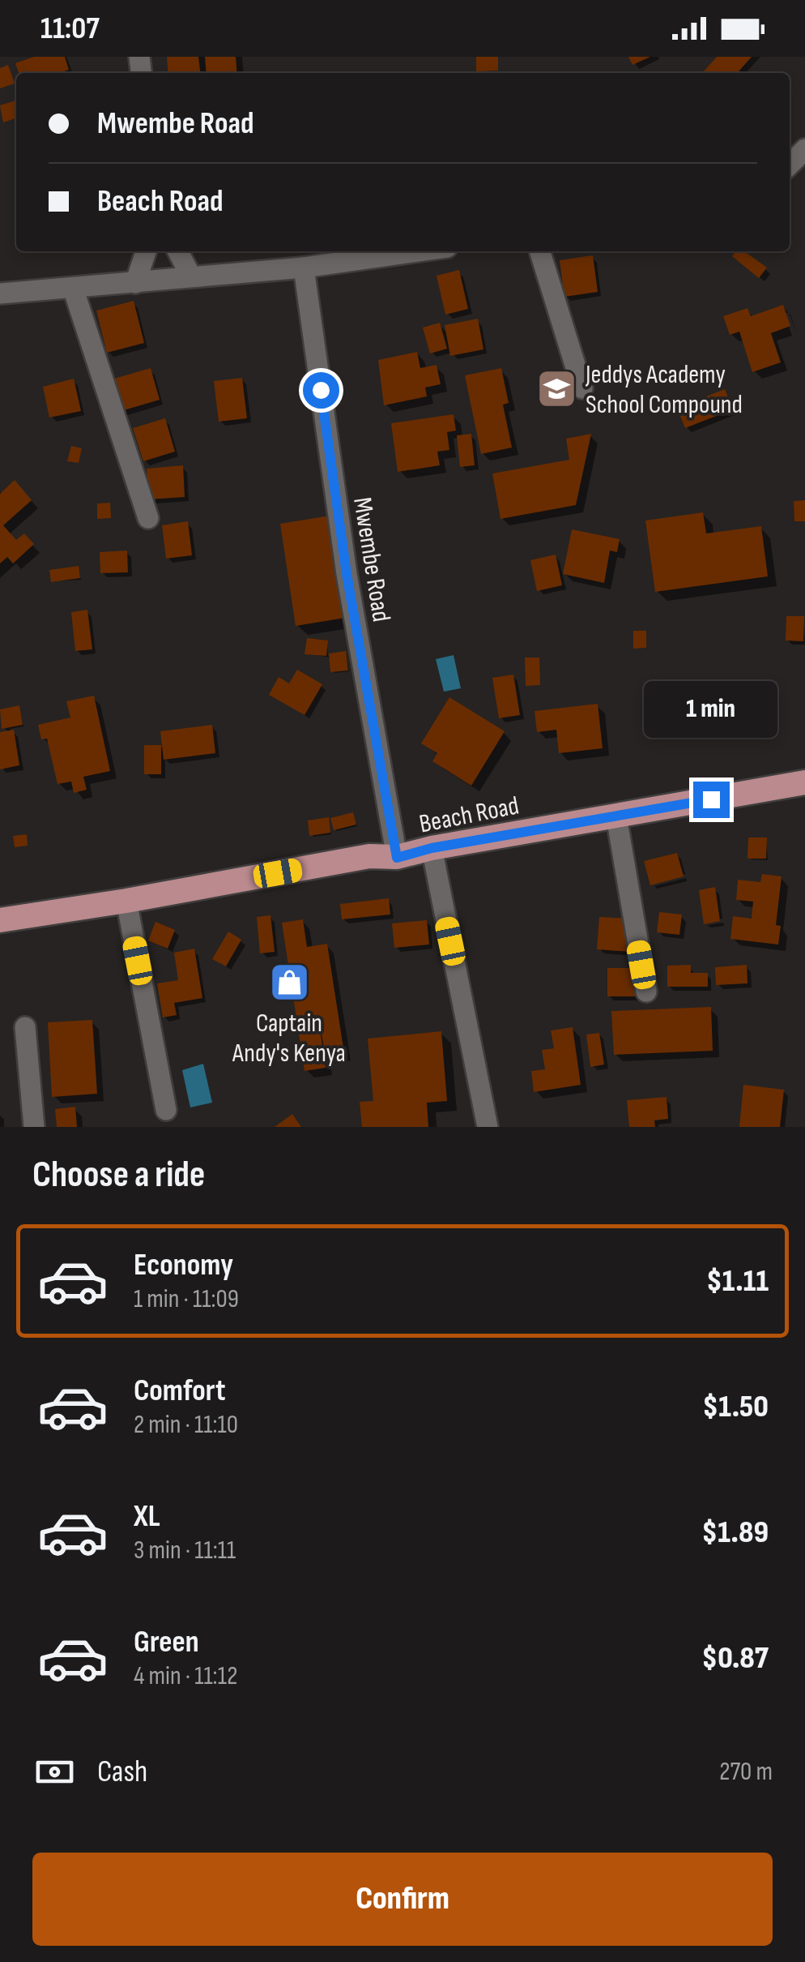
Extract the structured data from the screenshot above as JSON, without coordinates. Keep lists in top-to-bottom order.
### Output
{
  "streets": {
    "main road": ["Beach Road"],
    "street": ["Mwembe Road"]
  },
  "crossings": [
    ["Mwembe Road", "Beach Road"]
  ],
  "places": {
    "school or university": ["Jeddys Academy School Compound"],
    "shop": ["Captain Andy's Kenya"]
  },
  "page": {
    "status": "11:07",
    "banner": ["Mwembe Road", "Beach Road"],
    "bubble": "1 min",
    "heading": "Choose a ride",
    "list": [
      {
        "name": "Economy",
        "note": "1 min · 11:09",
        "value": "$1.11"
      },
      {
        "name": "Comfort",
        "note": "2 min · 11:10",
        "value": "$1.50"
      },
      {
        "name": "XL",
        "note": "3 min · 11:11",
        "value": "$1.89"
      },
      {
        "name": "Green",
        "note": "4 min · 11:12",
        "value": "$0.87"
      }
    ],
    "pay": ["Cash", "270 m"],
    "buttons": "Confirm"
  }
}
